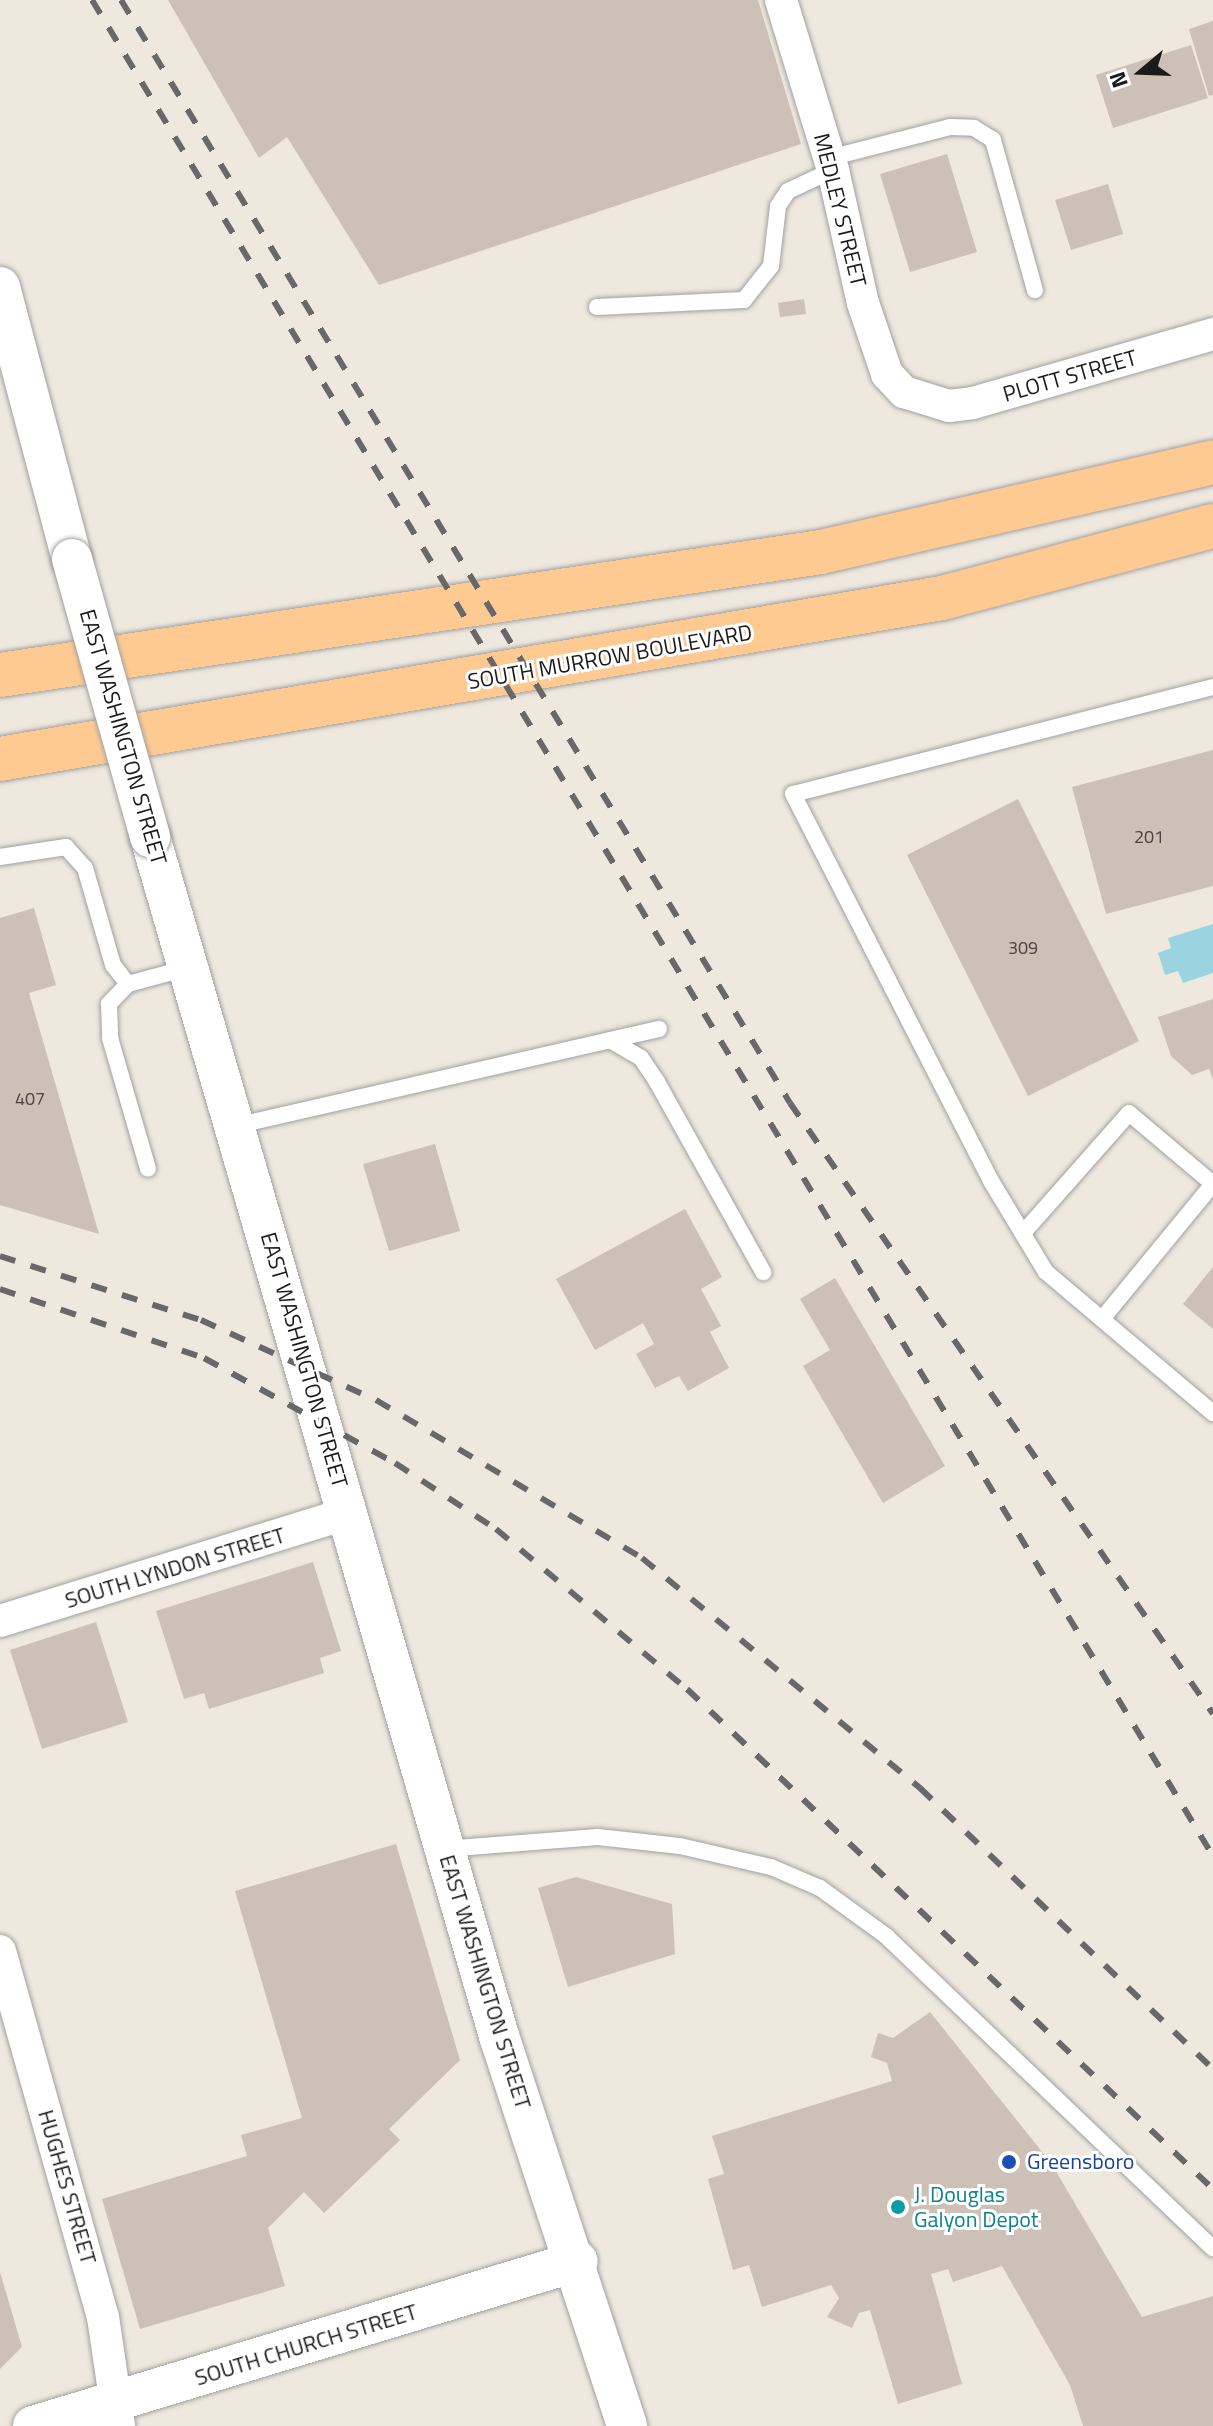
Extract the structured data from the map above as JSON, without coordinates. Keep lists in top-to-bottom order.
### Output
{
  "streets": {
    "main road": ["SOUTH MURROW BOULEVARD"],
    "street": [
      "MEDLEY STREET",
      "PLOTT STREET",
      "EAST WASHINGTON STREET",
      "SOUTH LYNDON STREET",
      "HUGHES STREET",
      "SOUTH CHURCH STREET"
    ]
  },
  "crossings": [
    ["MEDLEY STREET", "PLOTT STREET"],
    ["EAST WASHINGTON STREET", "SOUTH LYNDON STREET"],
    ["EAST WASHINGTON STREET", "SOUTH CHURCH STREET"],
    ["HUGHES STREET", "SOUTH CHURCH STREET"]
  ],
  "places": ["Greensboro", "J. Douglas Galyon Depot"],
  "house_numbers": ["201", "309", "407"],
  "north": "left"
}
